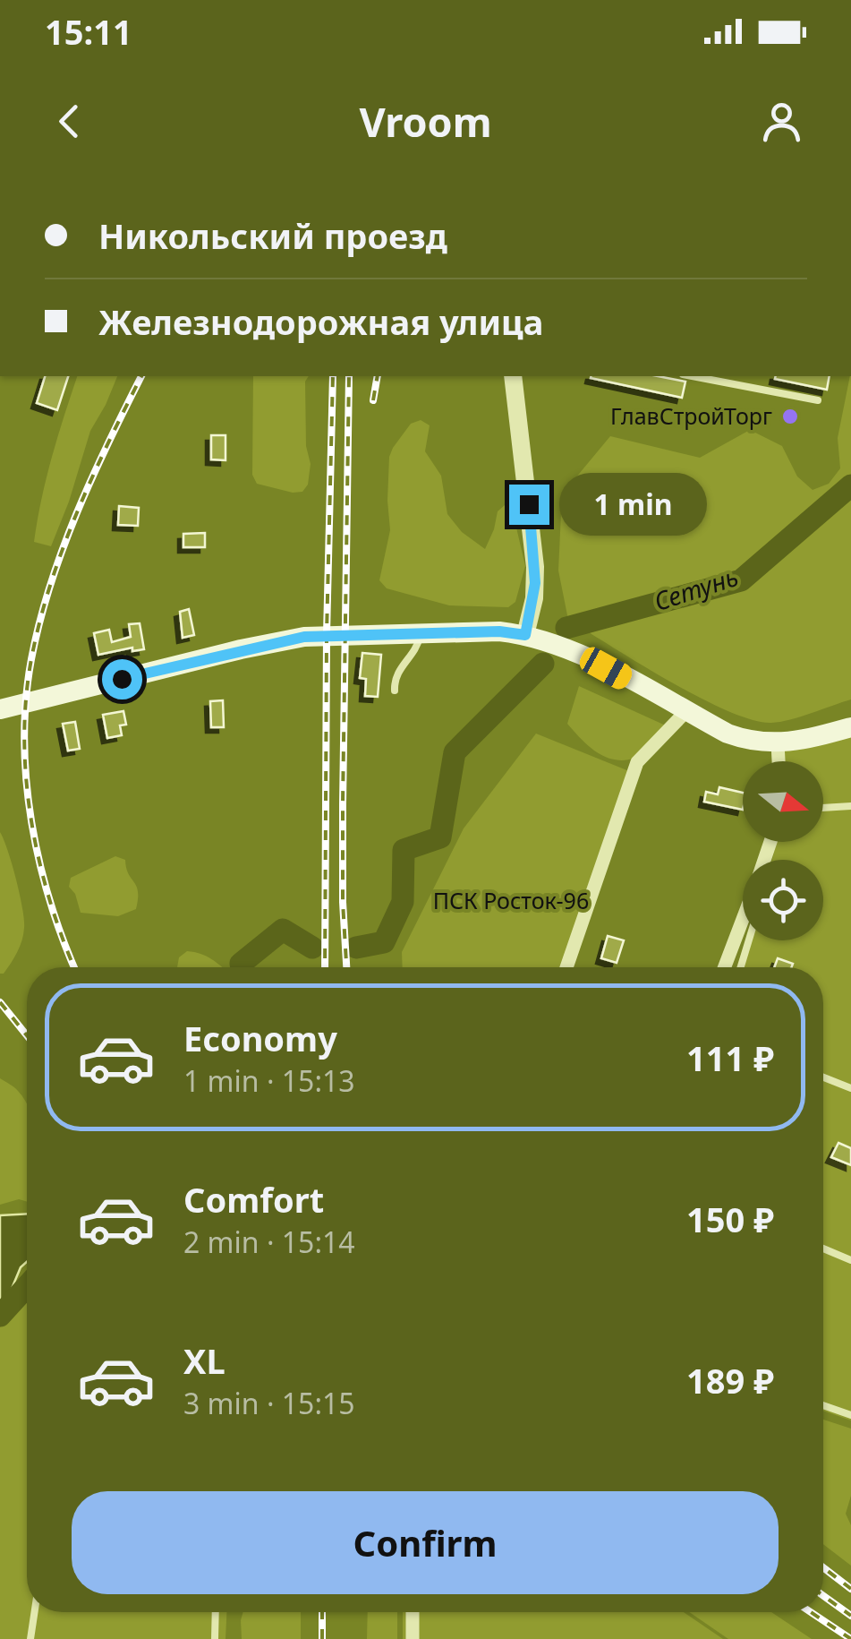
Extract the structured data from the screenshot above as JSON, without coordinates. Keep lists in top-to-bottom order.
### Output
{
  "water": ["Сетунь"],
  "parks": ["ПСК Росток-96"],
  "places": ["ГлавСтройТорг"],
  "north": "right",
  "page": {
    "status": "15:11",
    "header": "Vroom",
    "banner": ["Никольский проезд", "Железнодорожная улица"],
    "bubble": "1 min",
    "list": [
      {
        "name": "Economy",
        "note": "1 min · 15:13",
        "value": "111 ₽"
      },
      {
        "name": "Comfort",
        "note": "2 min · 15:14",
        "value": "150 ₽"
      },
      {
        "name": "XL",
        "note": "3 min · 15:15",
        "value": "189 ₽"
      }
    ],
    "buttons": "Confirm"
  }
}
